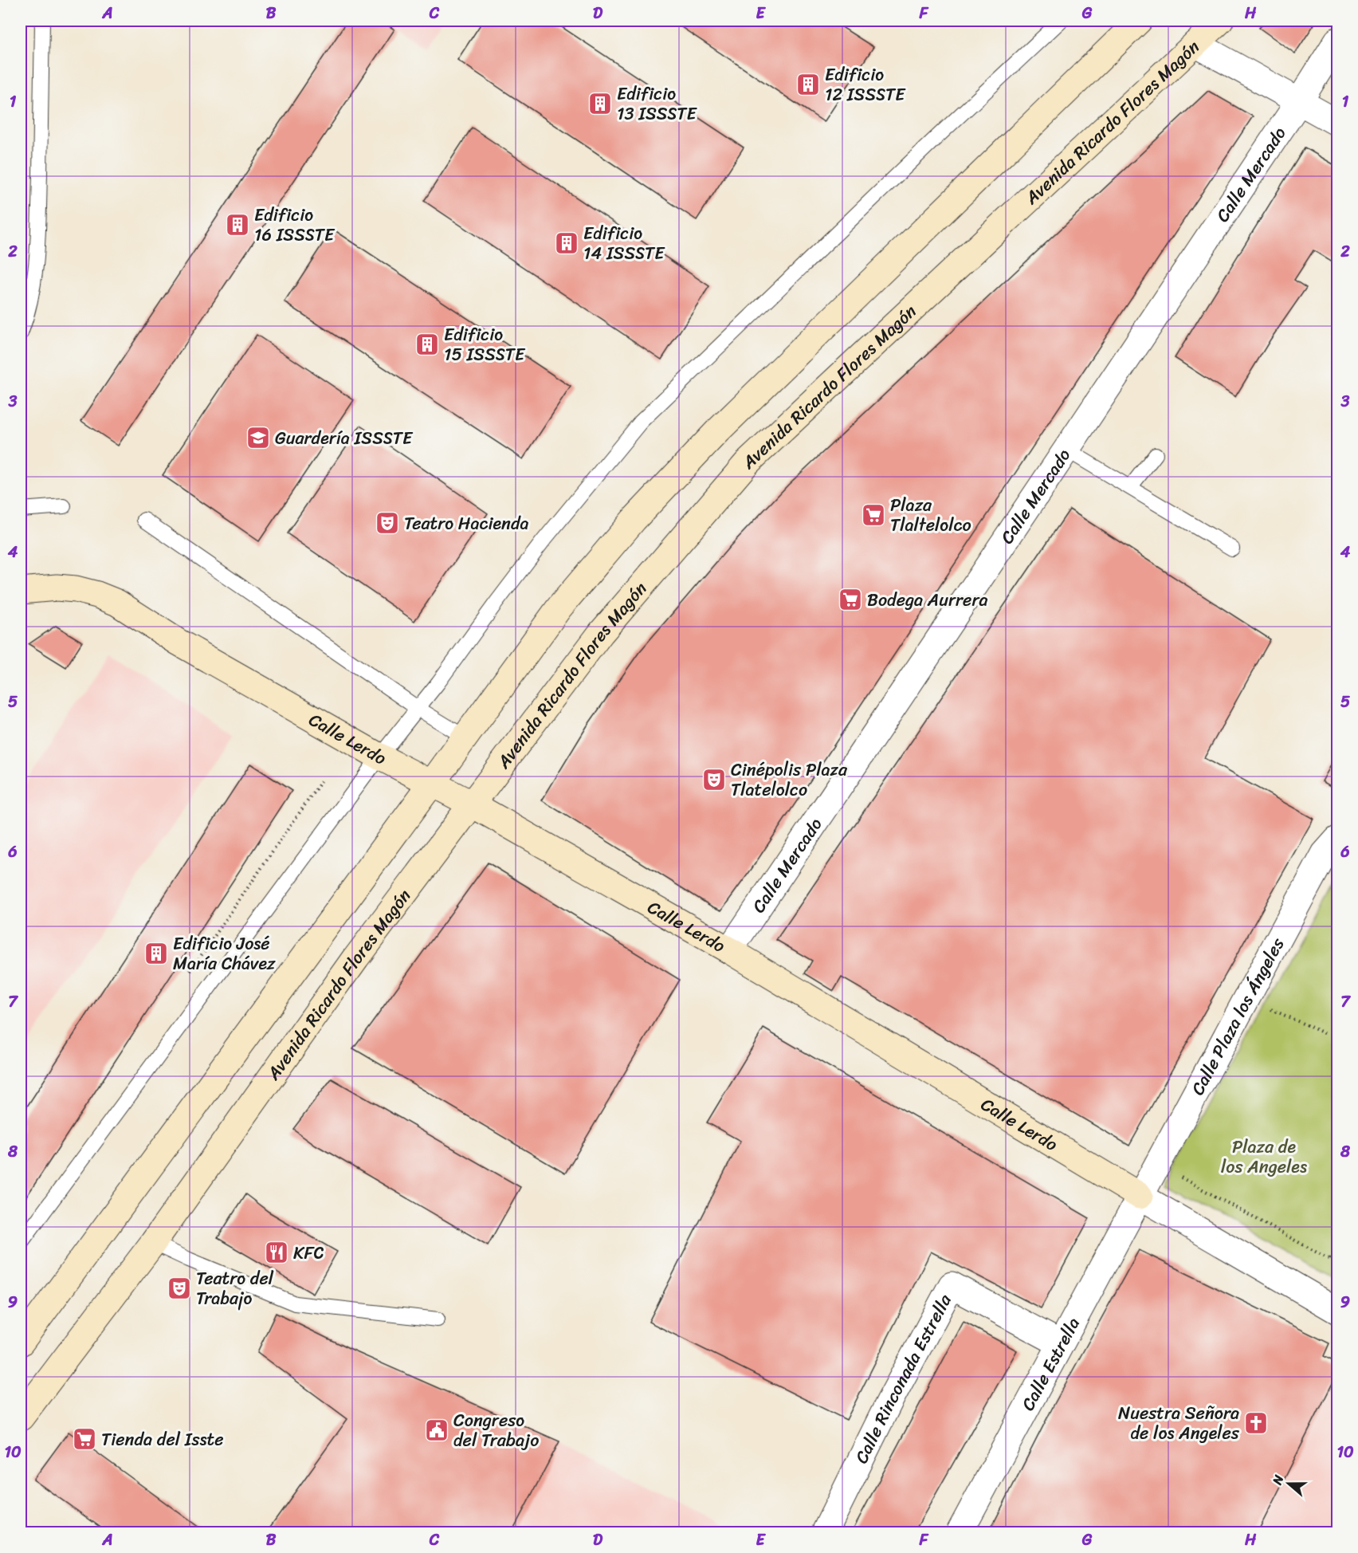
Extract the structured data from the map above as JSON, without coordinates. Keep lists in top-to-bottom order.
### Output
{
  "streets": {
    "main road": ["Avenida Ricardo Flores Magón", "Calle Lerdo"],
    "street": [
      "Calle Mercado",
      "Calle Plaza los Ángeles",
      "Calle Estrella",
      "Calle Rinconada Estrella"
    ]
  },
  "crossings": [
    ["Avenida Ricardo Flores Magón", "Calle Lerdo"],
    ["Calle Mercado", "Calle Lerdo"],
    ["Calle Lerdo", "Calle Plaza los Ángeles"],
    ["Calle Lerdo", "Calle Estrella"],
    ["Calle Plaza los Ángeles", "Calle Estrella"],
    ["Calle Estrella", "Calle Rinconada Estrella"]
  ],
  "parks": ["Plaza de los Angeles"],
  "places": {
    "building": [
      "Edificio 12 ISSSTE",
      "Edificio 13 ISSSTE",
      "Edificio 16 ISSSTE",
      "Edificio 14 ISSSTE",
      "Edificio 15 ISSSTE",
      "Edificio José María Chávez"
    ],
    "school or university": ["Guardería ISSSTE"],
    "supermarket": ["Plaza Tlaltelolco", "Bodega Aurrera", "Tienda del Isste"],
    "theatre": ["Teatro Hacienda", "Cinépolis Plaza Tlatelolco", "Teatro del Trabajo"],
    "restaurant": ["KFC"],
    "church": ["Nuestra Señora de los Angeles"],
    "public building": ["Congreso del Trabajo"]
  },
  "north": "left",
  "grid": {
    "columns": [
      "A",
      "B",
      "C",
      "D",
      "E",
      "F",
      "G",
      "H"
    ],
    "rows": [
      "1",
      "2",
      "3",
      "4",
      "5",
      "6",
      "7",
      "8",
      "9",
      "10"
    ]
  }
}
